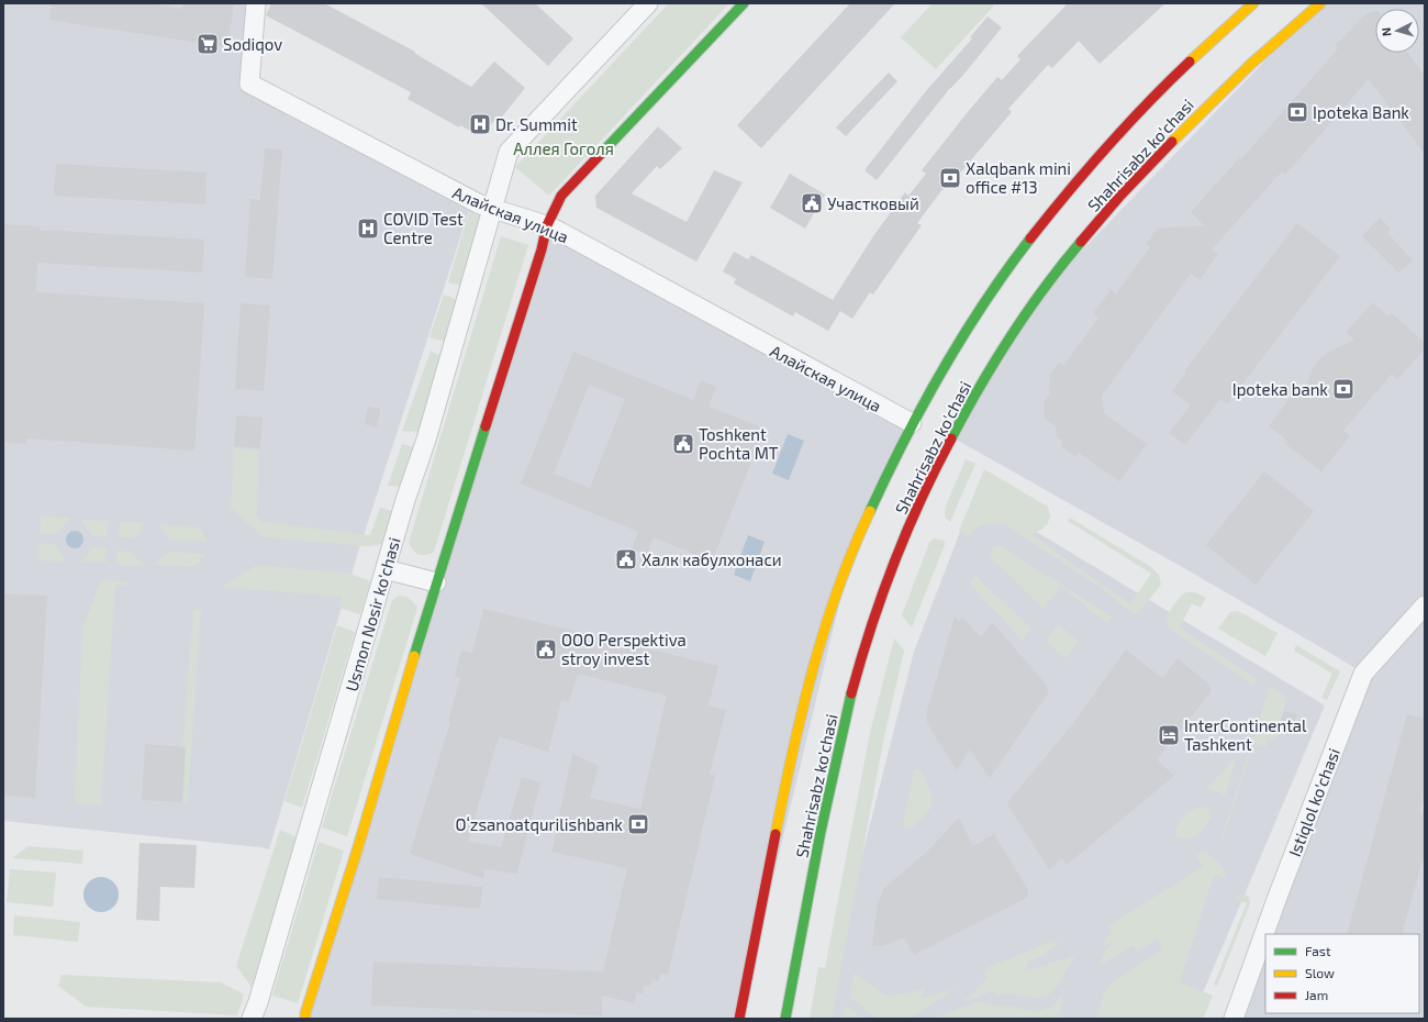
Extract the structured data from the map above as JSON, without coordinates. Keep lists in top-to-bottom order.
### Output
{
  "streets": {
    "main road": ["Shahrisabz ko'chasi"],
    "street": ["Алайская улица", "Usmon Nosir ko'chasi", "Istiqlol ko'chasi"]
  },
  "crossings": [
    ["Shahrisabz ko'chasi", "Алайская улица"],
    ["Алайская улица", "Usmon Nosir ko'chasi"]
  ],
  "parks": ["Аллея Гоголя"],
  "places": {
    "supermarket": ["Sodiqov"],
    "bank": [
      "Ipoteka Bank",
      "Xalqbank mini office #13",
      "Ipoteka bank",
      "Oʻzsanoatqurilishbank"
    ],
    "hospital": ["Dr. Summit", "COVID Test Centre"],
    "public building": [
      "Участковый",
      "Toshkent Pochta MT",
      "Халк кабулхонаси",
      "ООО Perspektiva stroy invest"
    ],
    "hotel": ["InterContinental Tashkent"]
  },
  "legend": ["Fast", "Slow", "Jam"],
  "north": "left"
}
